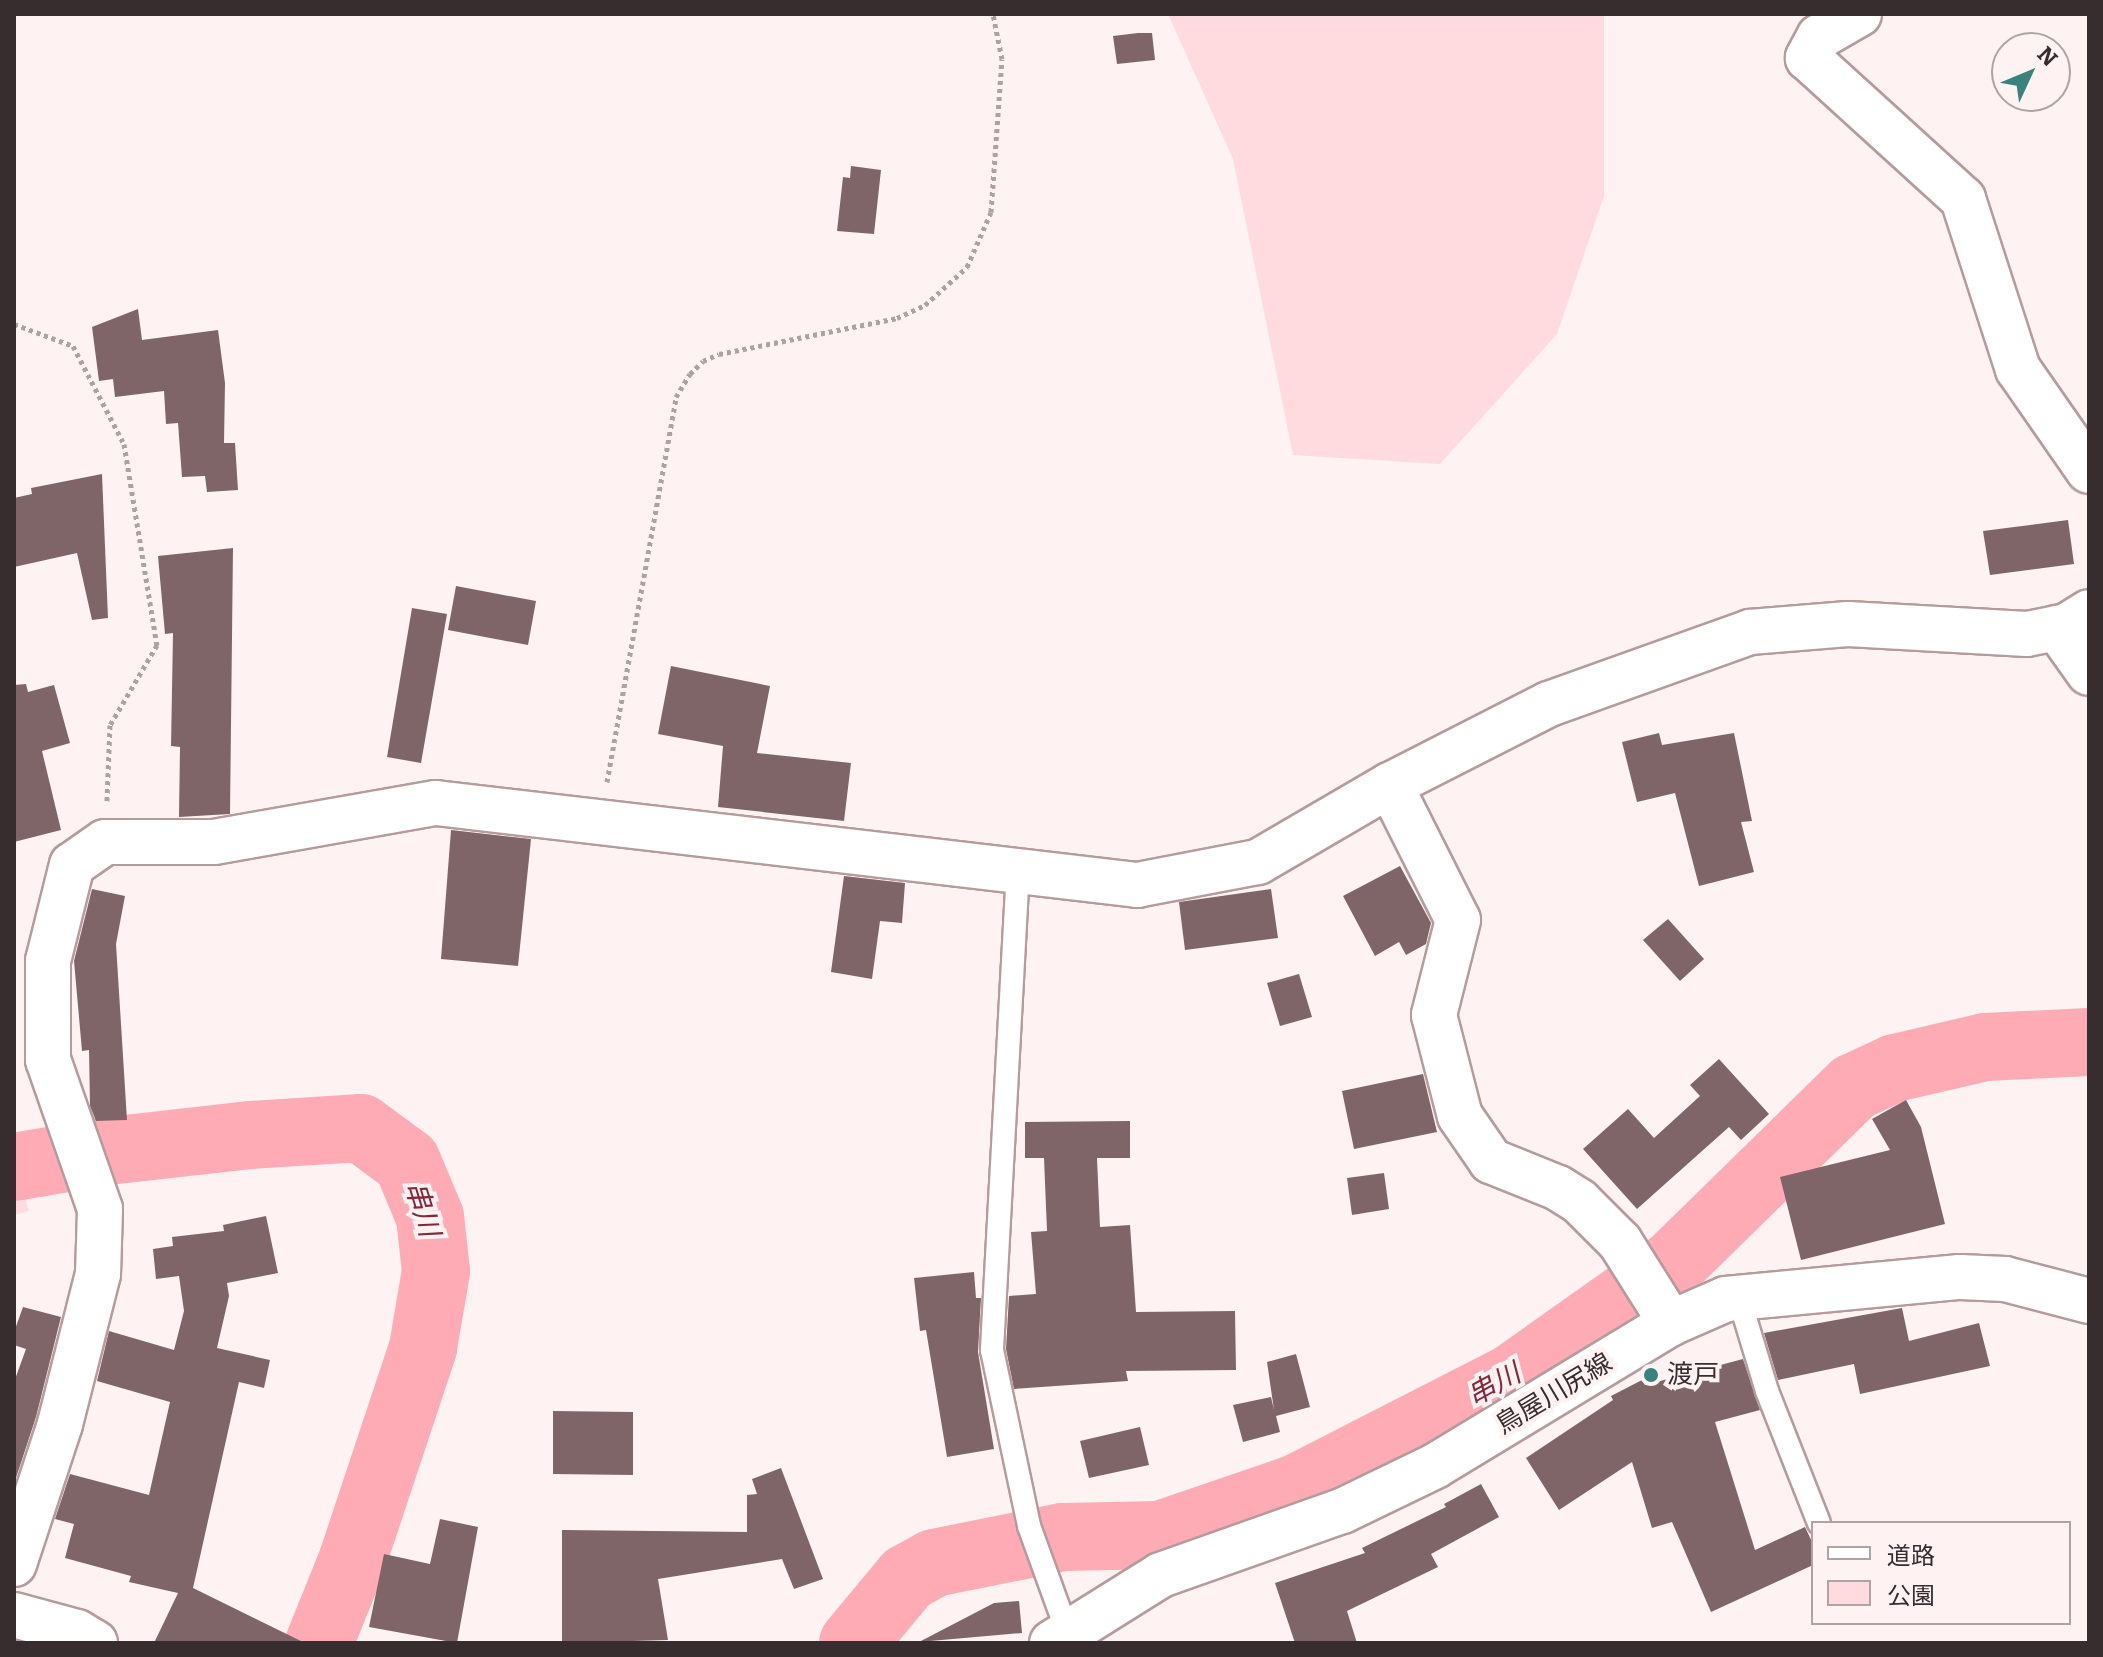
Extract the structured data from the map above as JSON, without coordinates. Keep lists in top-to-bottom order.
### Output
{
  "streets": {
    "street": ["鳥屋川尻線"]
  },
  "water": ["串川"],
  "places": ["渡戸"],
  "legend": ["道路", "公園"],
  "north": "top right"
}
